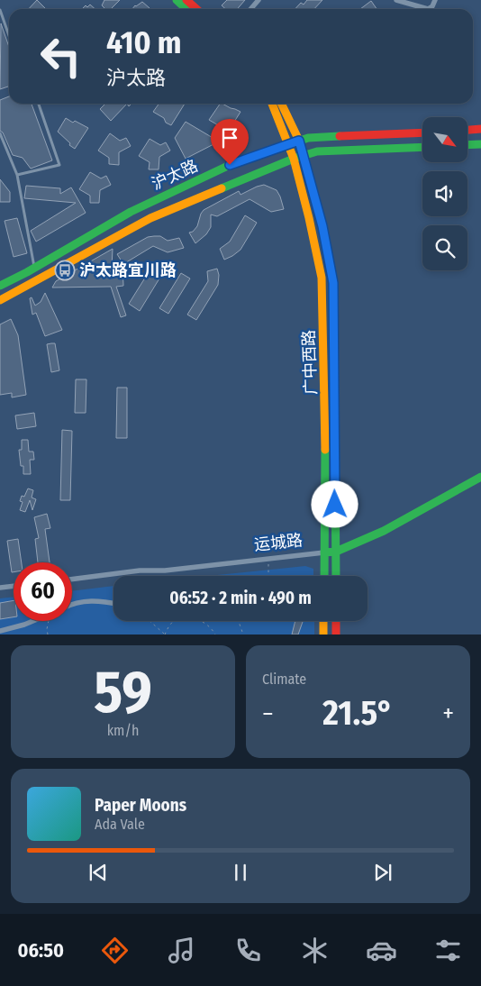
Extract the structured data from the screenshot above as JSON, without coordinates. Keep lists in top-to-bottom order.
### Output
{
  "streets": {
    "main road": ["沪太路", "广中西路", "运城路"]
  },
  "crossings": [
    ["沪太路", "广中西路"],
    ["广中西路", "运城路"]
  ],
  "places": {
    "bus stop": ["沪太路宜川路"]
  },
  "north": "bottom right",
  "page": {
    "turn": ["410 m", "沪太路"],
    "limit": "60",
    "trip": "06:52 · 2 min · 490 m",
    "tile": [
      ["59", "km/h"],
      "Climate"
    ],
    "heat": ["−", "21.5°", "+"],
    "song": ["Paper Moons", "Ada Vale"],
    "tabs": "06:50"
  }
}
